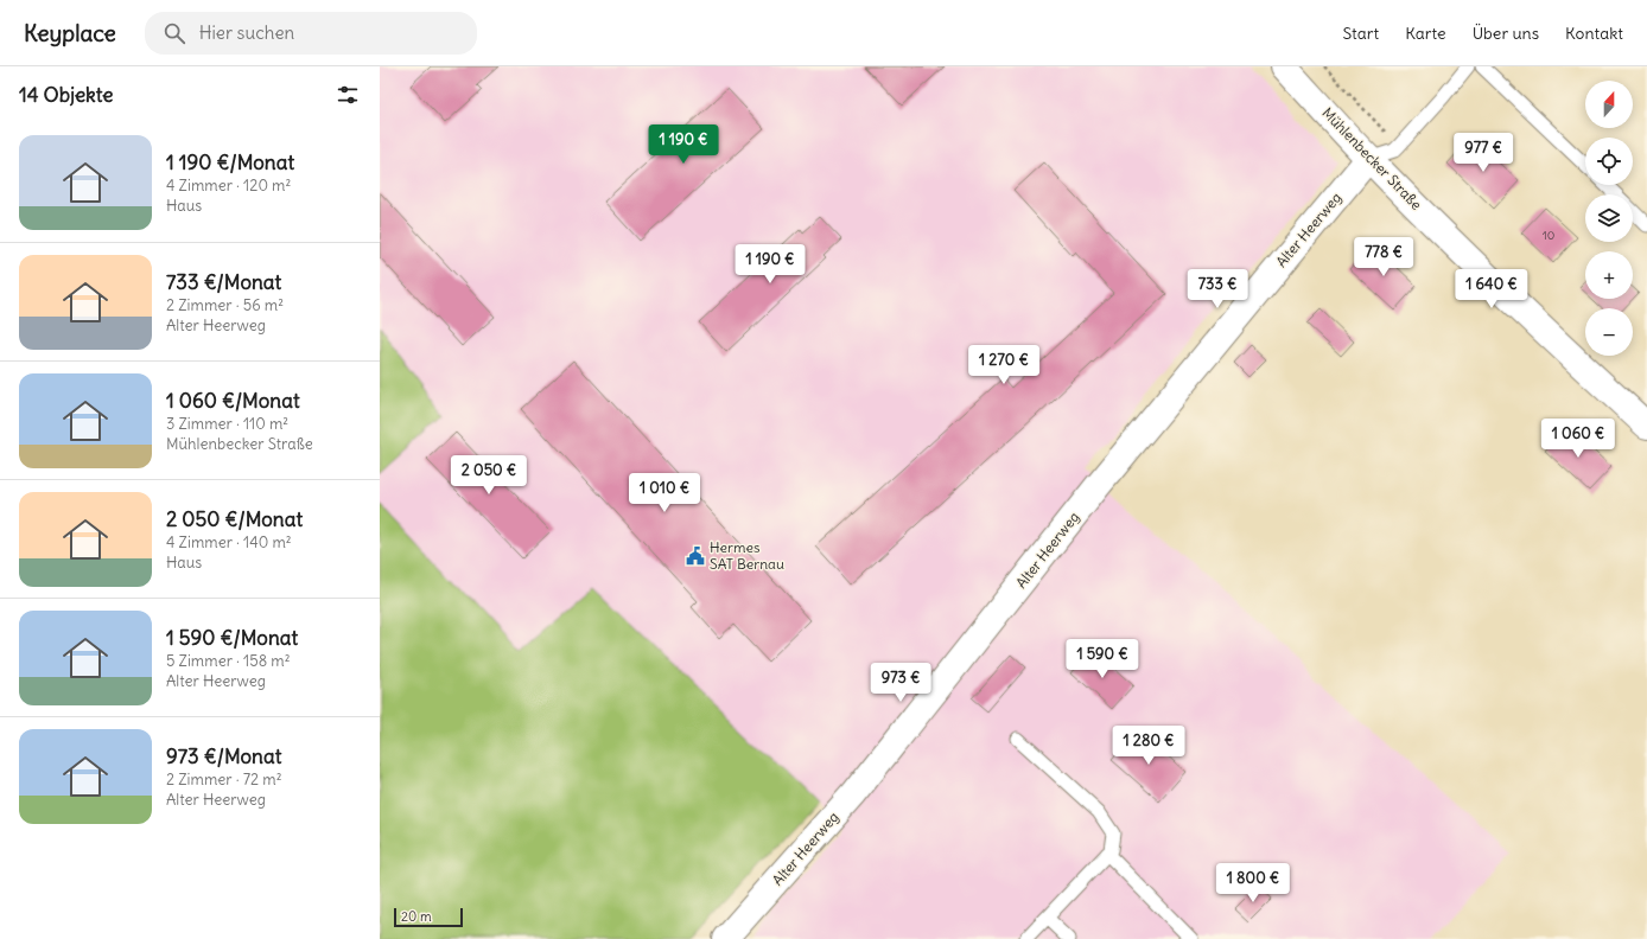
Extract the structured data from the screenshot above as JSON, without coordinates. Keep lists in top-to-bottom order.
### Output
{
  "streets": {
    "street": ["Mühlenbecker Straße", "Alter Heerweg"]
  },
  "crossings": [
    ["Mühlenbecker Straße", "Alter Heerweg"]
  ],
  "places": {
    "public building": ["Hermes SAT Bernau"]
  },
  "house_numbers": ["10"],
  "scale_bar": "20 m",
  "north": "top",
  "page": {
    "header": "Keyplace",
    "search": "Hier suchen",
    "nav": [
      "Start",
      "Karte",
      "Über uns",
      "Kontakt"
    ],
    "heading": "14 Objekte",
    "map_buttons": ["+", "−"],
    "list": [
      {
        "name": "1 190 €/Monat",
        "note": "4 Zimmer · 120 m² · Haus"
      },
      {
        "name": "733 €/Monat",
        "note": "2 Zimmer · 56 m² · Alter Heerweg"
      },
      {
        "name": "1 060 €/Monat",
        "note": "3 Zimmer · 110 m² · Mühlenbecker Straße"
      },
      {
        "name": "2 050 €/Monat",
        "note": "4 Zimmer · 140 m² · Haus"
      },
      {
        "name": "1 590 €/Monat",
        "note": "5 Zimmer · 158 m² · Alter Heerweg"
      },
      {
        "name": "973 €/Monat",
        "note": "2 Zimmer · 72 m² · Alter Heerweg"
      }
    ],
    "price": [
      "1 190 €",
      "977 €",
      "778 €",
      "1 190 €",
      "733 €",
      "1 640 €",
      "1 270 €",
      "1 060 €",
      "2 050 €",
      "1 010 €",
      "1 590 €",
      "973 €",
      "1 280 €",
      "1 800 €"
    ],
    "scale": "20 m"
  }
}
